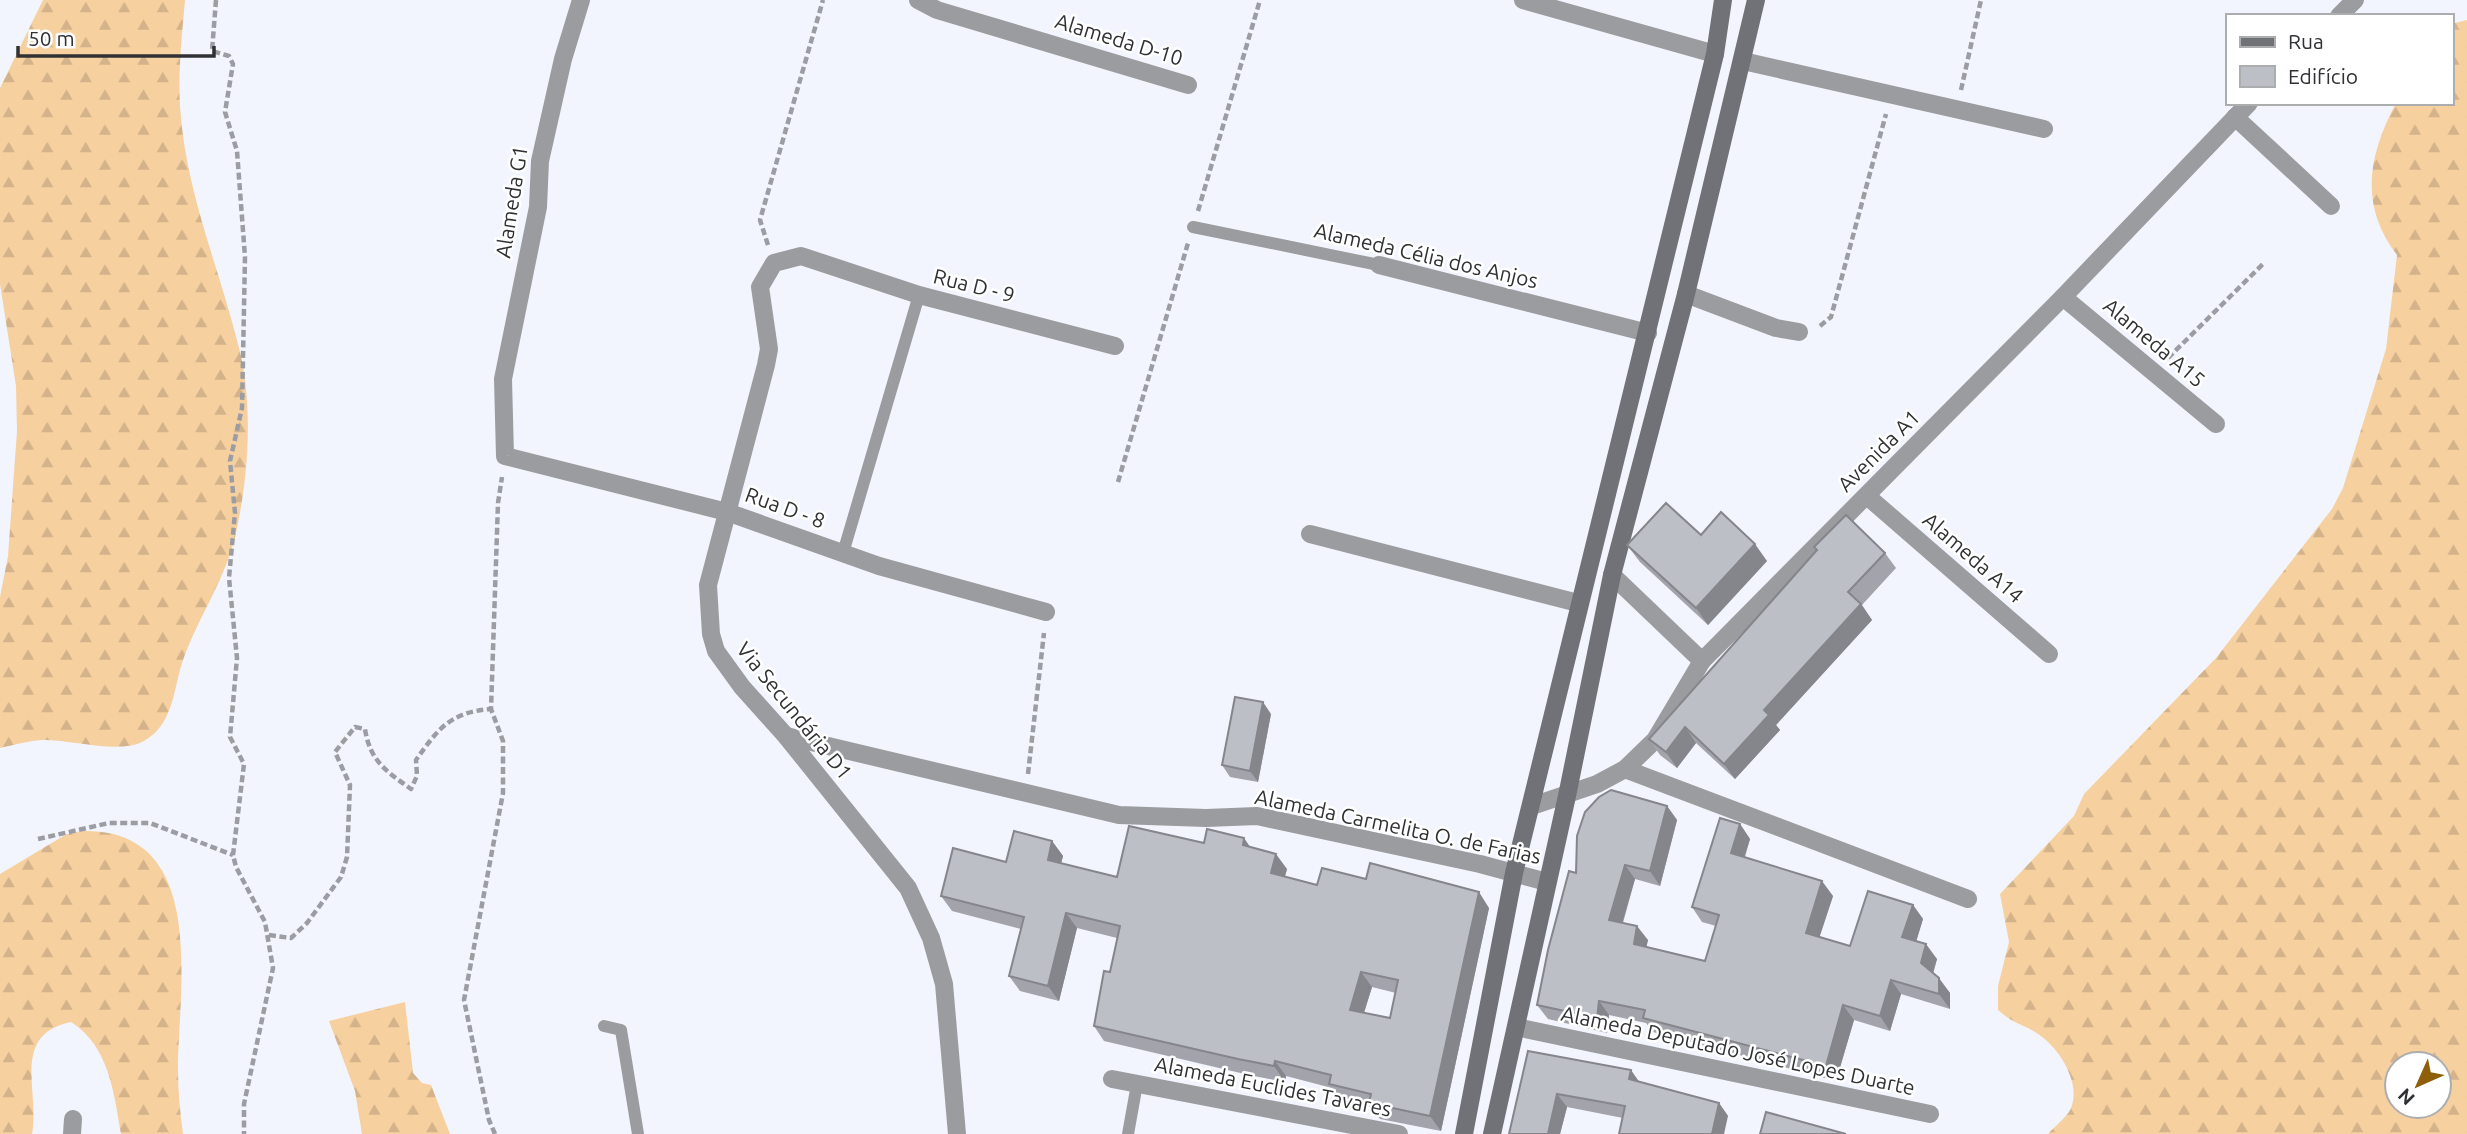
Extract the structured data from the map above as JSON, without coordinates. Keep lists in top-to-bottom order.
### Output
{
  "streets": {
    "street": [
      "Alameda D-10",
      "Alameda G1",
      "Alameda Célia dos Anjos",
      "Rua D - 9",
      "Alameda A15",
      "Avenida A1",
      "Rua D - 8",
      "Alameda A14",
      "Via Secundária D1",
      "Alameda Carmelita O. de Farias",
      "Alameda Deputado José Lopes Duarte",
      "Alameda Euclides Tavares"
    ]
  },
  "crossings": [
    ["Alameda G1", "Rua D - 8"],
    ["Rua D - 9", "Via Secundária D1"],
    ["Alameda A15", "Avenida A1"],
    ["Avenida A1", "Alameda A14"],
    ["Rua D - 8", "Via Secundária D1"],
    ["Via Secundária D1", "Alameda Carmelita O. de Farias"]
  ],
  "legend": ["Rua", "Edifício"],
  "scale_bar": "50 m",
  "north": "bottom left"
}
